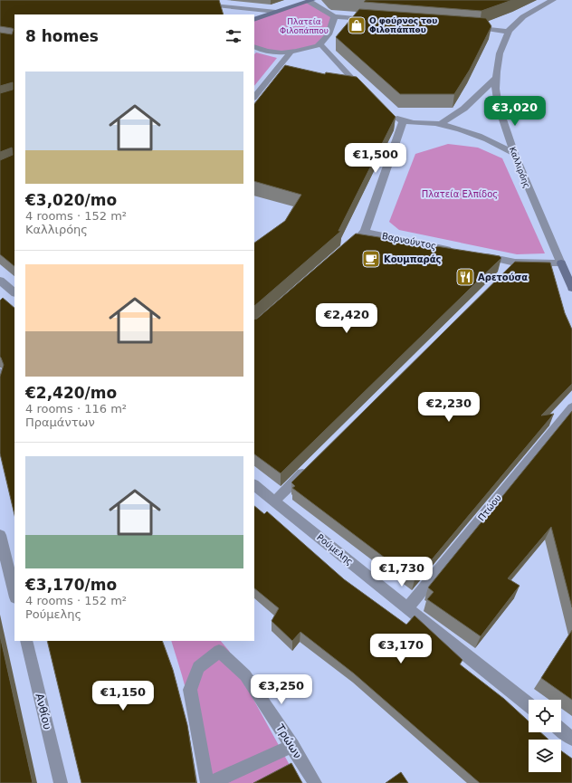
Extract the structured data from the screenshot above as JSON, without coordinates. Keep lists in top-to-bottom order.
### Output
{
  "streets": {
    "street": [
      "Καλλιρόης",
      "Βαρνούντος",
      "Πτώου",
      "Ρούμελης",
      "Ανθίου",
      "Τρώων"
    ]
  },
  "crossings": [
    ["Πτώου", "Ρούμελης"]
  ],
  "parks": ["Πλατεία Φιλοπάππου", "Πλατεία Ελπίδος"],
  "places": {
    "shop": ["Ο φούρνος του Φιλοπάππου"],
    "cafe": ["Κουμπαράς"],
    "restaurant": ["Αρετούσα"]
  },
  "page": {
    "heading": "8 homes",
    "list": [
      {
        "name": "€3,020/mo",
        "note": "4 rooms · 152 m² · Καλλιρόης"
      },
      {
        "name": "€2,420/mo",
        "note": "4 rooms · 116 m² · Πραμάντων"
      },
      {
        "name": "€3,170/mo",
        "note": "4 rooms · 152 m² · Ρούμελης"
      }
    ],
    "price": [
      "€3,020",
      "€1,500",
      "€2,420",
      "€2,230",
      "€1,730",
      "€3,170",
      "€3,250",
      "€1,150"
    ]
  }
}
